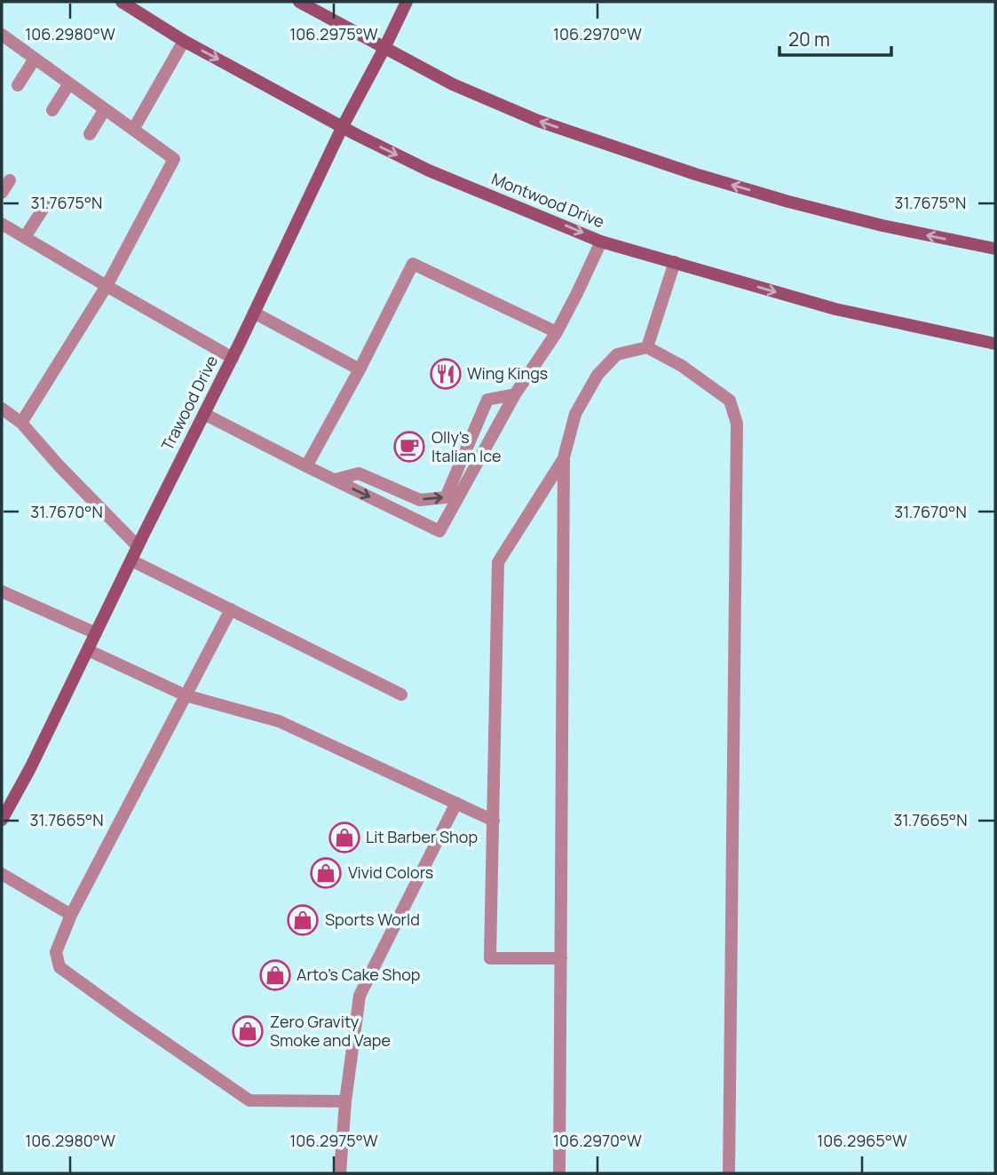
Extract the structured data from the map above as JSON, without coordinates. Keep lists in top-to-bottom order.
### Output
{
  "streets": {
    "main road": ["Montwood Drive", "Trawood Drive"]
  },
  "crossings": [
    ["Montwood Drive", "Trawood Drive"]
  ],
  "places": {
    "restaurant": ["Wing Kings"],
    "cafe": ["Olly's Italian Ice"],
    "shop": [
      "Lit Barber Shop",
      "Vivid Colors",
      "Sports World",
      "Arto's Cake Shop",
      "Zero Gravity Smoke and Vape"
    ]
  },
  "scale_bar": "20 m",
  "coordinates": [
    "106.2980°W",
    "106.2975°W",
    "106.2970°W",
    "31.7675°N",
    "31.7670°N",
    "31.7665°N",
    "106.2965°W"
  ]
}
